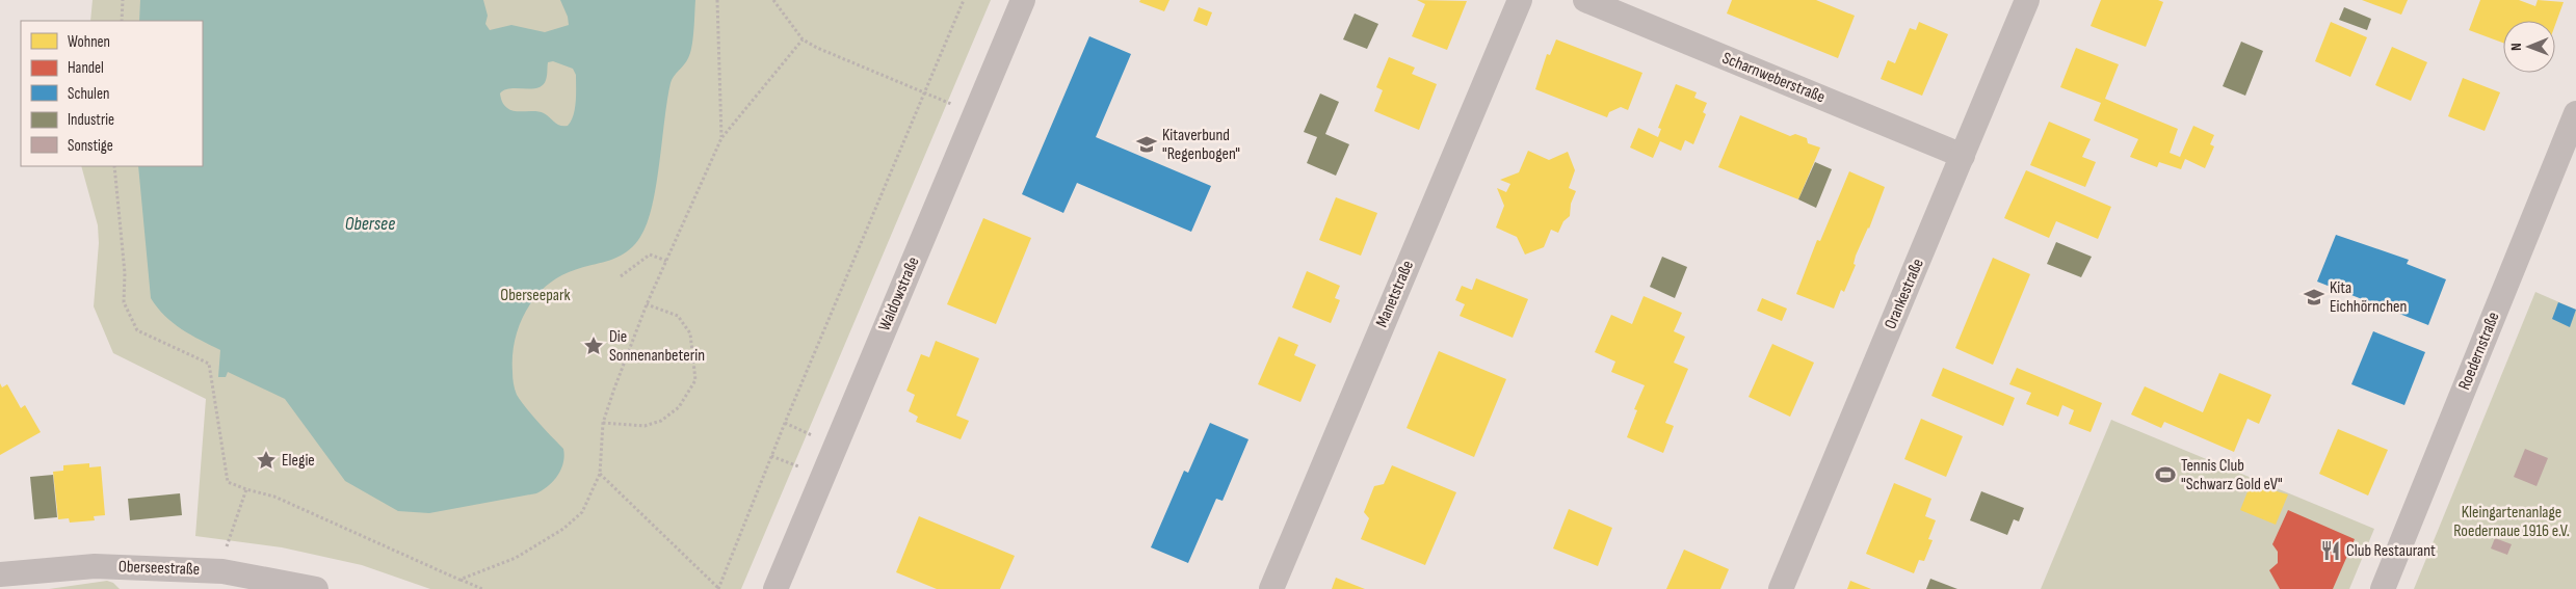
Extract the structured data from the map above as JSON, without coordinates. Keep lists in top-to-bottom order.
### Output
{
  "streets": {
    "street": [
      "Scharnweberstraße",
      "Waldowstraße",
      "Manetstraße",
      "Orankestraße",
      "Roedernstraße",
      "Oberseestraße"
    ]
  },
  "crossings": [
    ["Scharnweberstraße", "Orankestraße"]
  ],
  "water": ["Obersee"],
  "parks": ["Oberseepark", "Kleingartenanlage Roedernaue 1916 e.V."],
  "places": {
    "school or university": ["Kitaverbund \"Regenbogen\"", "Kita Eichhörnchen"],
    "place": ["Die Sonnenanbeterin", "Elegie"],
    "sports": ["Tennis Club \"Schwarz Gold eV\""],
    "restaurant": ["Club Restaurant"]
  },
  "legend": [
    "Wohnen",
    "Handel",
    "Schulen",
    "Industrie",
    "Sonstige"
  ],
  "north": "left"
}
